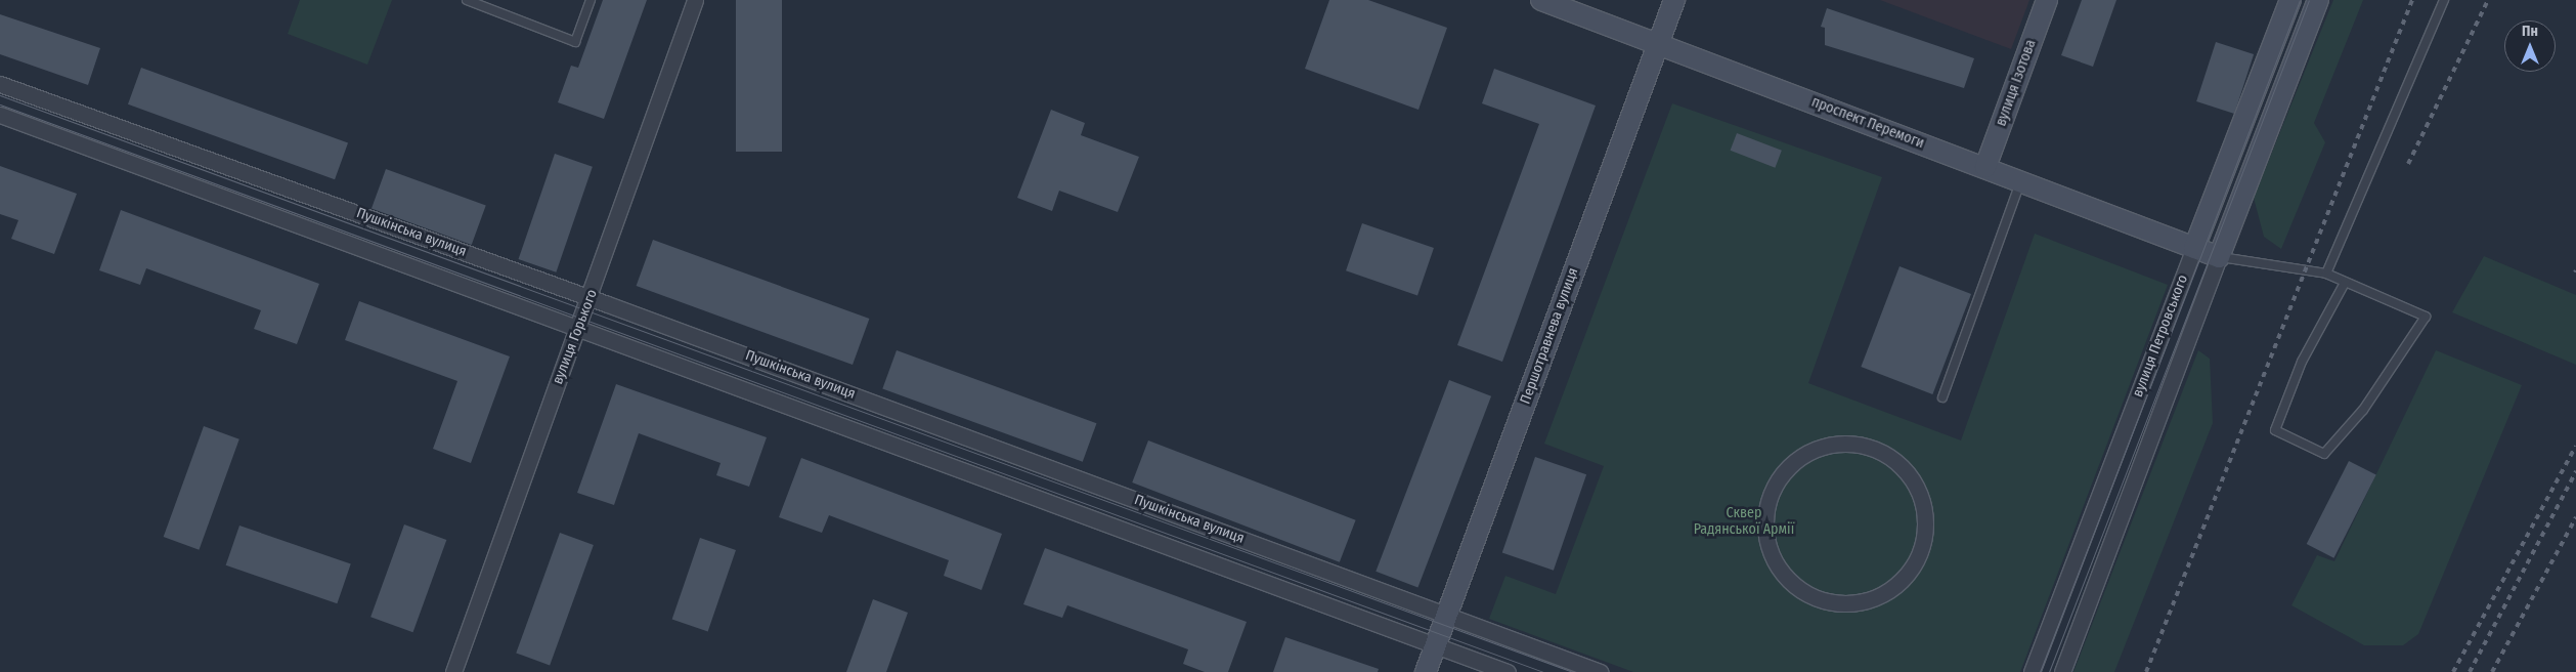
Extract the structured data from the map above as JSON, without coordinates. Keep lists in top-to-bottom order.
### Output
{
  "streets": {
    "main road": [
      "вулиця Ізотова",
      "проспект Перемоги",
      "Першотравнева вулиця",
      "вулиця Петровського"
    ],
    "street": ["Пушкінська вулиця", "вулиця Горького"]
  },
  "crossings": [
    ["вулиця Ізотова", "проспект Перемоги"],
    ["проспект Перемоги", "Першотравнева вулиця"],
    ["проспект Перемоги", "вулиця Петровського"],
    ["Пушкінська вулиця", "Першотравнева вулиця"],
    ["Пушкінська вулиця", "вулиця Горького"]
  ],
  "parks": ["Сквер Радянської Армії"],
  "north": "top"
}
